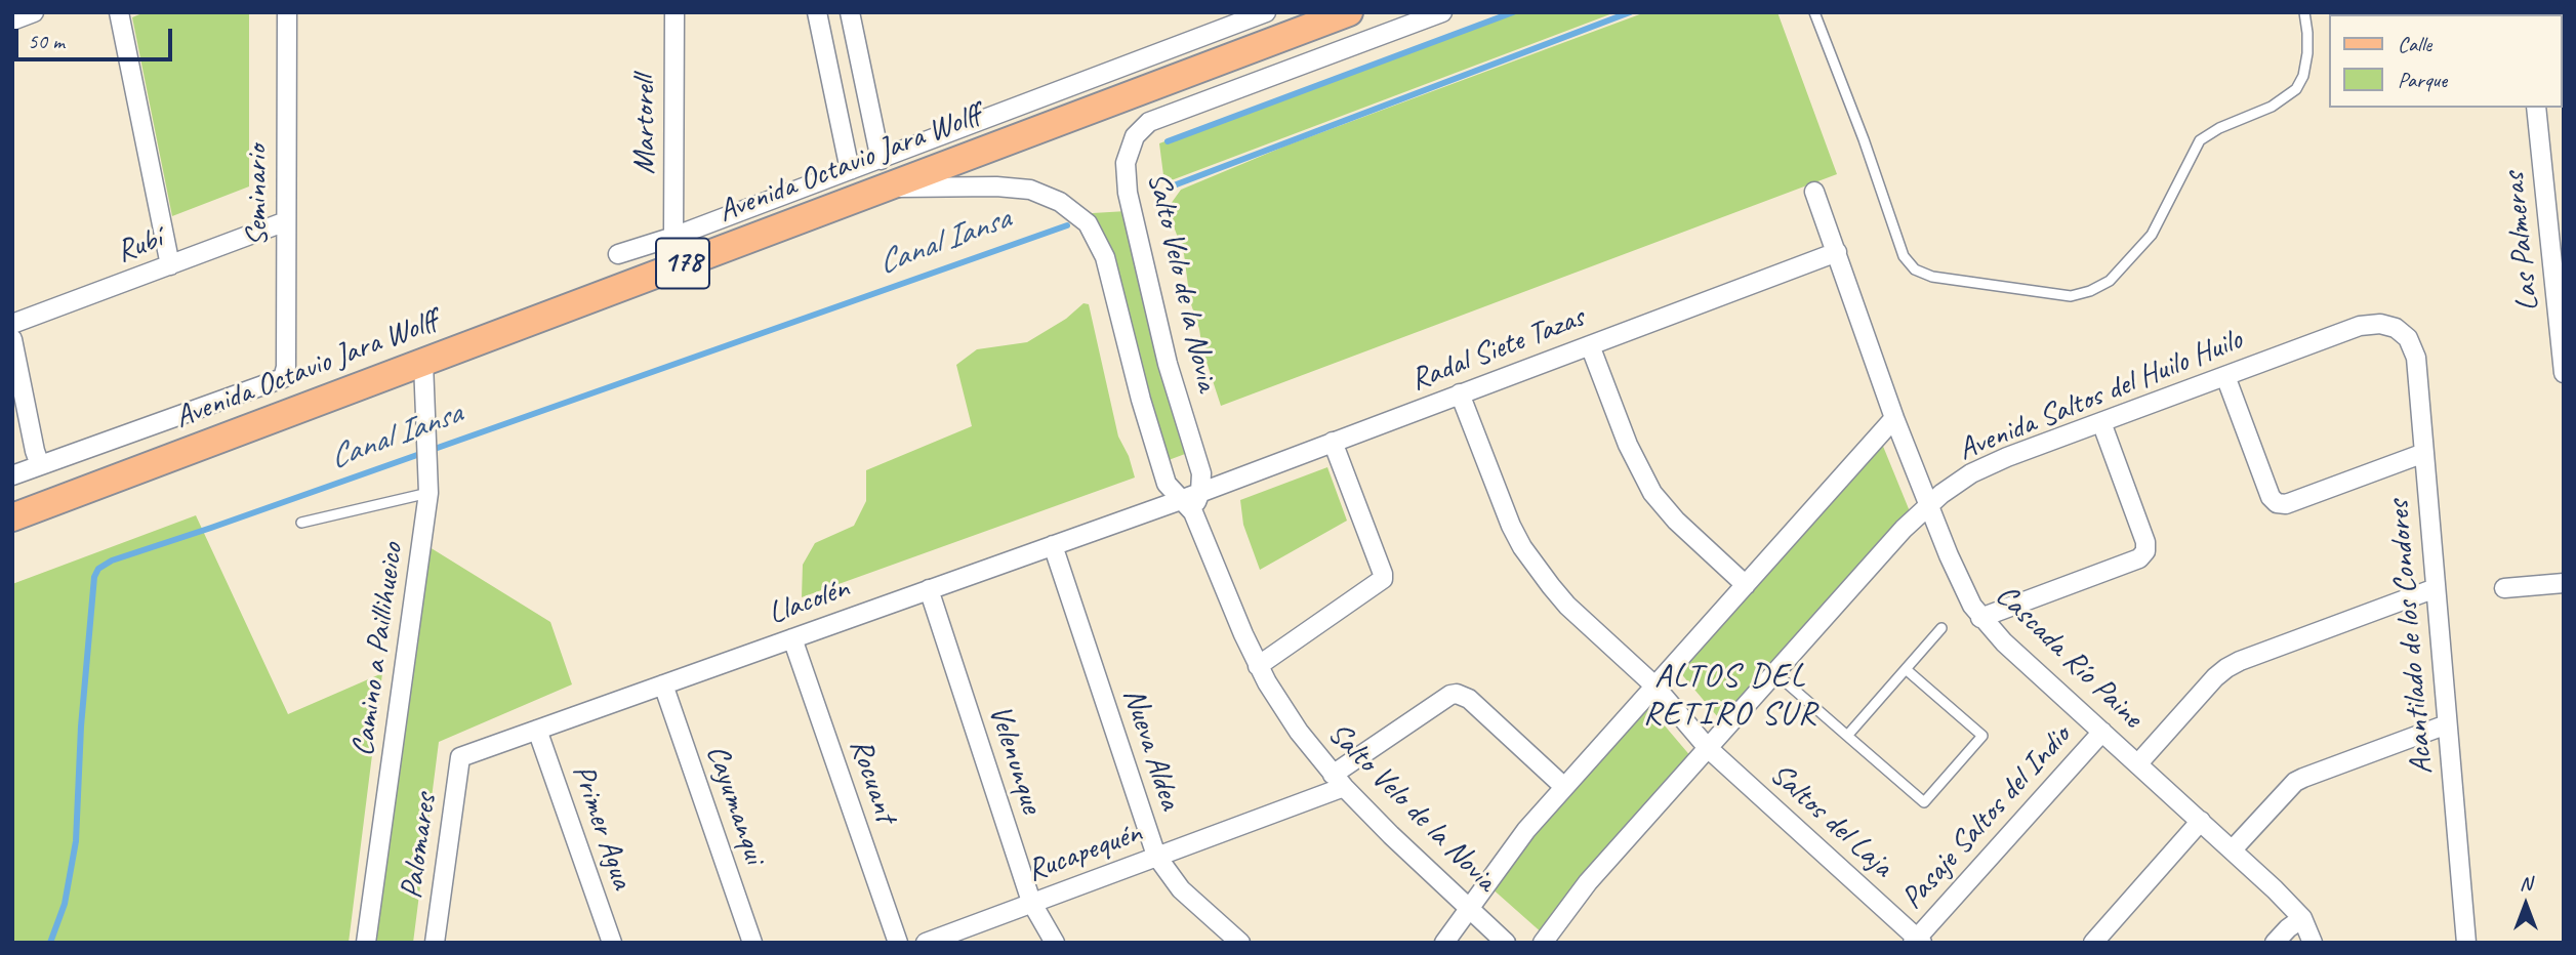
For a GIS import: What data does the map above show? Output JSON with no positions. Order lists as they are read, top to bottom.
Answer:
{
  "streets": {
    "main road": ["Avenida Octavio Jara Wolff", "178"],
    "street": [
      "Martorell",
      "Seminario",
      "Las Palmeras",
      "Rubí",
      "Salto Velo de la Novia",
      "Radal Siete Tazas",
      "Avenida Saltos del Huilo Huilo",
      "Llacolén",
      "Acantilado de los Condores",
      "Camino a Paillihueico",
      "Cascada Río Paine",
      "Nueva Aldea",
      "Velenunque",
      "Rocuant",
      "Cayumanqui",
      "Pasaje Saltos del Indio",
      "Saltos del Laja",
      "Primer Agua",
      "Palomares",
      "Rucapequén"
    ]
  },
  "crossings": [
    ["Martorell", "Avenida Octavio Jara Wolff"],
    ["Avenida Octavio Jara Wolff", "Seminario"],
    ["Avenida Octavio Jara Wolff", "Salto Velo de la Novia"],
    ["Avenida Octavio Jara Wolff", "Camino a Paillihueico"],
    ["Seminario", "Rubí"],
    ["Salto Velo de la Novia", "Radal Siete Tazas"],
    ["Salto Velo de la Novia", "Llacolén"],
    ["Salto Velo de la Novia", "Rucapequén"],
    ["Radal Siete Tazas", "Cascada Río Paine"],
    ["Radal Siete Tazas", "Saltos del Laja"],
    ["Avenida Saltos del Huilo Huilo", "Acantilado de los Condores"],
    ["Avenida Saltos del Huilo Huilo", "Cascada Río Paine"],
    ["Avenida Saltos del Huilo Huilo", "Saltos del Laja"],
    ["Llacolén", "Nueva Aldea"],
    ["Llacolén", "Velenunque"],
    ["Llacolén", "Rocuant"],
    ["Llacolén", "Cayumanqui"],
    ["Llacolén", "Primer Agua"],
    ["Llacolén", "Palomares"],
    ["Cascada Río Paine", "Pasaje Saltos del Indio"],
    ["Nueva Aldea", "Rucapequén"],
    ["Velenunque", "Rucapequén"],
    ["Pasaje Saltos del Indio", "Saltos del Laja"]
  ],
  "districts": ["ALTOS DEL RETIRO SUR"],
  "water": ["Canal Iansa"],
  "legend": ["Calle", "Parque"],
  "scale_bar": "50 m",
  "north": "top"
}
